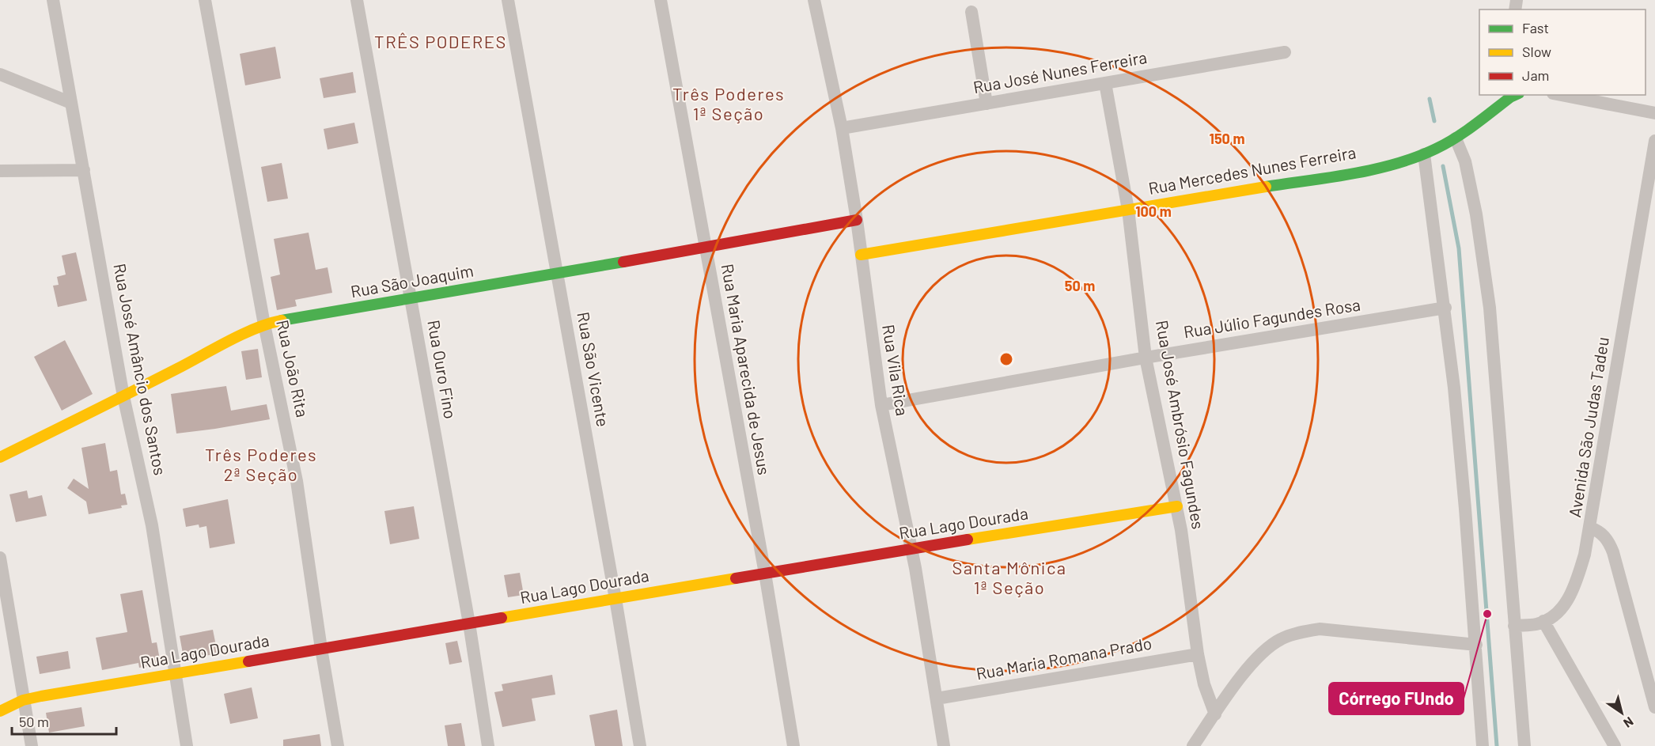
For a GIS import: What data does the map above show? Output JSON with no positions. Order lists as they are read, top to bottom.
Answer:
{
  "streets": {
    "street": [
      "Rua José Nunes Ferreira",
      "Rua Mercedes Nunes Ferreira",
      "Rua São Joaquim",
      "Rua Júlio Fagundes Rosa",
      "Rua João Rita",
      "Rua José Amâncio dos Santos",
      "Rua Ouro Fino",
      "Rua São Vicente",
      "Rua Maria Aparecida de Jesus",
      "Rua Vila Rica",
      "Rua José Ambrósio Fagundes",
      "Avenida São Judas Tadeu",
      "Rua Lago Dourada",
      "Rua Maria Romana Prado"
    ]
  },
  "crossings": [
    ["Rua José Nunes Ferreira", "Rua Vila Rica"],
    ["Rua José Nunes Ferreira", "Rua José Ambrósio Fagundes"],
    ["Rua Mercedes Nunes Ferreira", "Rua Vila Rica"],
    ["Rua Mercedes Nunes Ferreira", "Rua José Ambrósio Fagundes"],
    ["Rua São Joaquim", "Rua João Rita"],
    ["Rua São Joaquim", "Rua José Amâncio dos Santos"],
    ["Rua São Joaquim", "Rua Ouro Fino"],
    ["Rua São Joaquim", "Rua São Vicente"],
    ["Rua São Joaquim", "Rua Maria Aparecida de Jesus"],
    ["Rua São Joaquim", "Rua Vila Rica"],
    ["Rua Júlio Fagundes Rosa", "Rua Vila Rica"],
    ["Rua Júlio Fagundes Rosa", "Rua José Ambrósio Fagundes"],
    ["Rua João Rita", "Rua Lago Dourada"],
    ["Rua José Amâncio dos Santos", "Rua Lago Dourada"],
    ["Rua Ouro Fino", "Rua Lago Dourada"],
    ["Rua São Vicente", "Rua Lago Dourada"],
    ["Rua Maria Aparecida de Jesus", "Rua Lago Dourada"],
    ["Rua Vila Rica", "Rua Lago Dourada"],
    ["Rua Vila Rica", "Rua Maria Romana Prado"],
    ["Rua José Ambrósio Fagundes", "Rua Lago Dourada"],
    ["Rua José Ambrósio Fagundes", "Rua Maria Romana Prado"]
  ],
  "districts": [
    "TRÊS PODERES",
    "Três Poderes 1ª Seção",
    "Três Poderes 2ª Seção",
    "Santa Mônica 1ª Seção"
  ],
  "places": ["Córrego FUndo"],
  "legend": ["Fast", "Slow", "Jam"],
  "scale_bar": "50 m",
  "north": "bottom right",
  "rings": ["150 m", "100 m", "50 m"]
}
